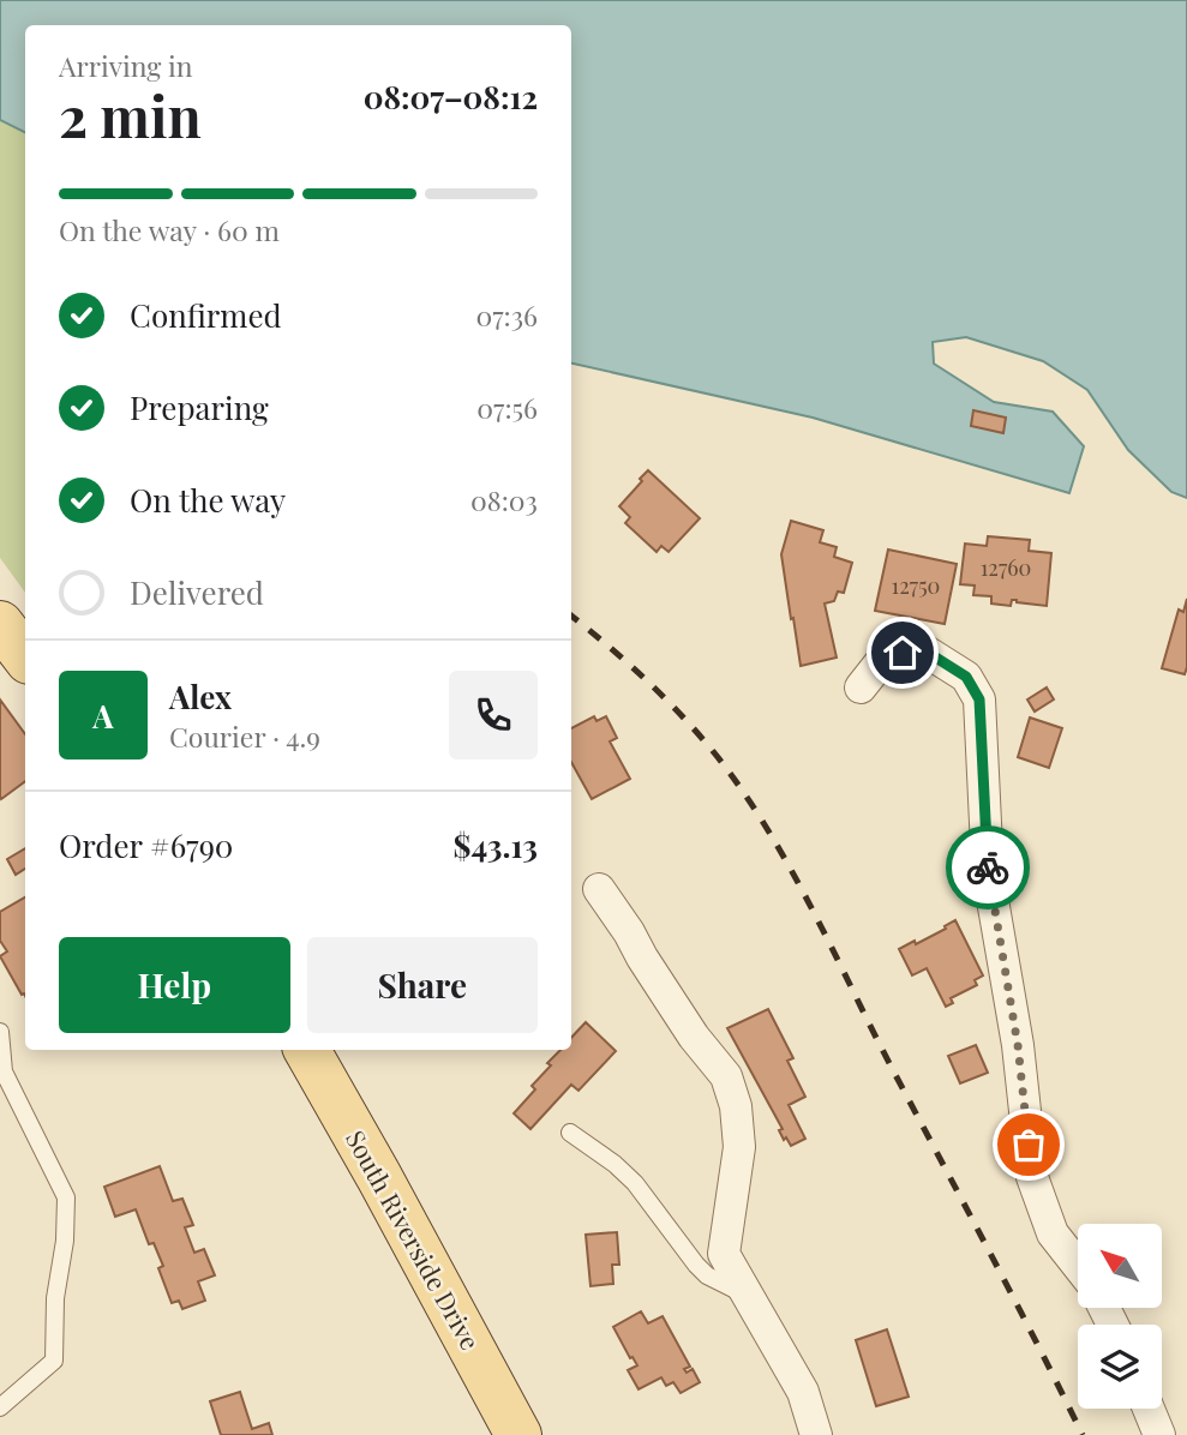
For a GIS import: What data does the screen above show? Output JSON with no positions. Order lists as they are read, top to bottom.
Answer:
{
  "streets": {
    "main road": ["South Riverside Drive"]
  },
  "house_numbers": ["12760", "12750"],
  "north": "top left",
  "page": {
    "heading": ["2 min", "Arriving in", "08:07–08:12"],
    "panel": [
      "Alex",
      "Courier · 4.9",
      "Order #6790",
      "$43.13"
    ],
    "bar": "On the way · 60 m",
    "list": [
      ["Confirmed", "07:36"],
      ["Preparing", "07:56"],
      ["On the way", "08:03"],
      "Delivered"
    ],
    "round": "A",
    "buttons": ["Help", "Share"]
  }
}
